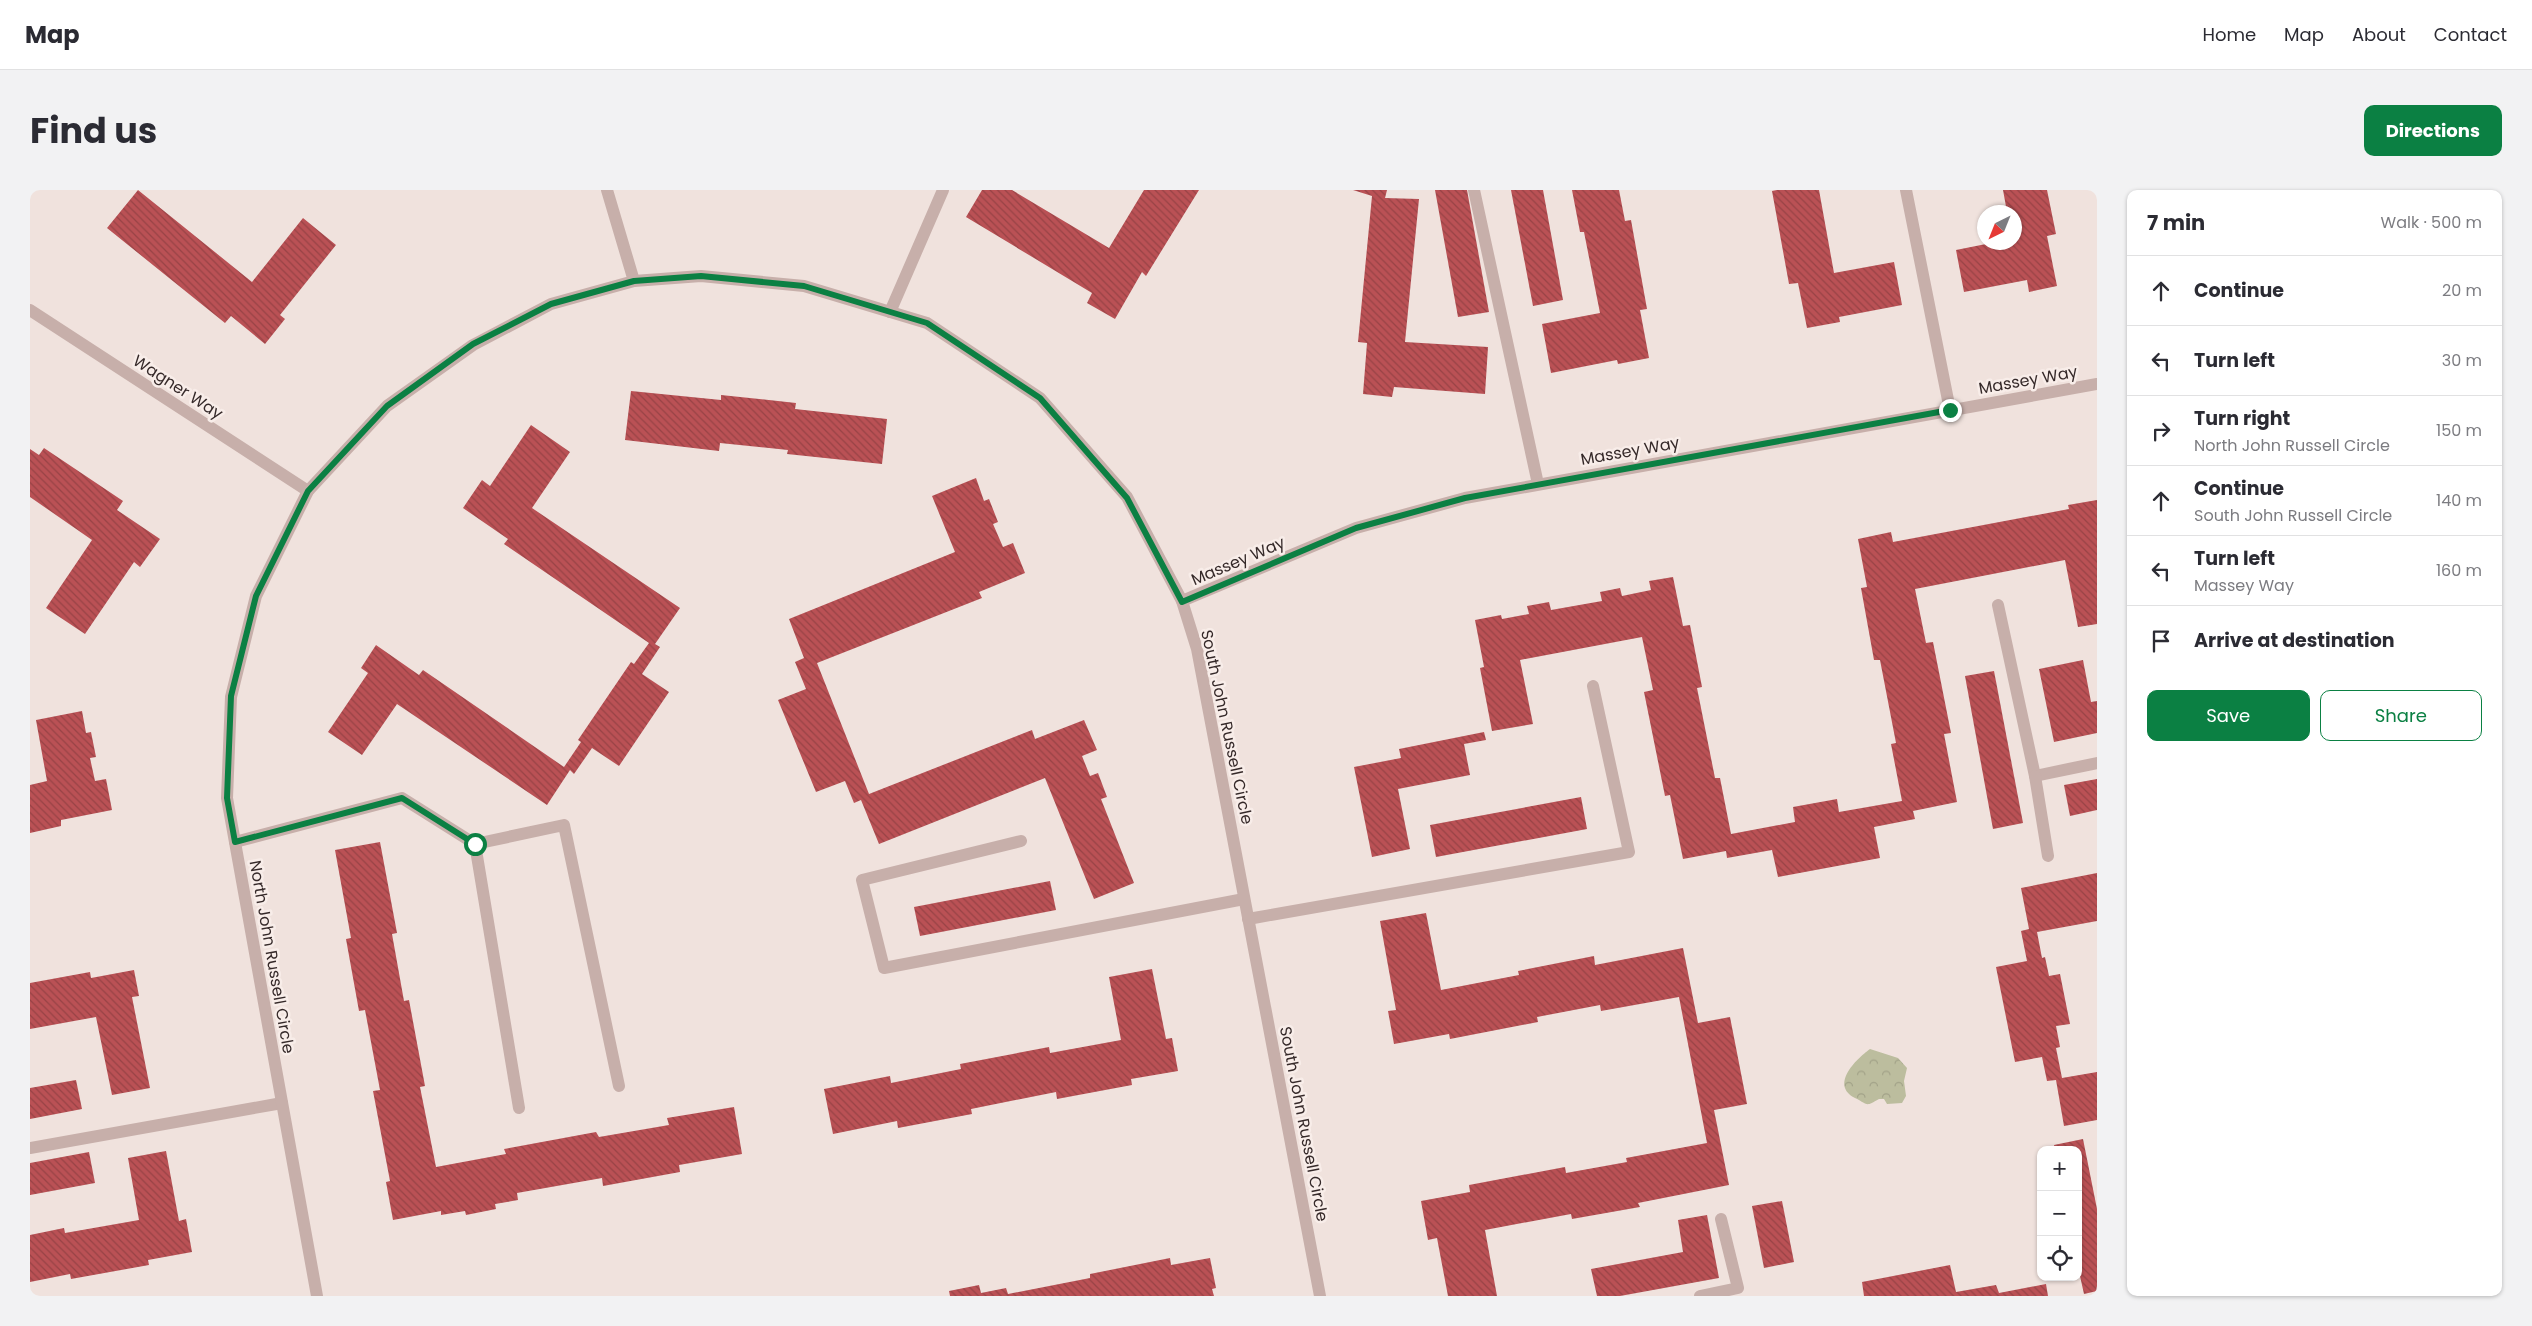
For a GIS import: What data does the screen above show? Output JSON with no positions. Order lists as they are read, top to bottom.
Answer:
{
  "streets": {
    "street": [
      "Massey Way",
      "Wagner Way",
      "South John Russell Circle",
      "North John Russell Circle"
    ]
  },
  "crossings": [
    ["Massey Way", "South John Russell Circle"],
    ["Wagner Way", "North John Russell Circle"],
    ["South John Russell Circle", "North John Russell Circle"]
  ],
  "north": "bottom left",
  "page": {
    "header": "Map",
    "nav": [
      "Home",
      "Map",
      "About",
      "Contact"
    ],
    "title": "Find us",
    "buttons": [
      "Directions",
      ["Save", "Share"]
    ],
    "heading": ["7 min", "Walk · 500 m"],
    "list": [
      ["Continue", "20 m"],
      ["Turn left", "30 m"],
      ["Turn right", "North John Russell Circle", "150 m"],
      ["Continue", "South John Russell Circle", "140 m"],
      ["Turn left", "Massey Way", "160 m"],
      "Arrive at destination"
    ],
    "map_buttons": ["+", "−"]
  }
}
